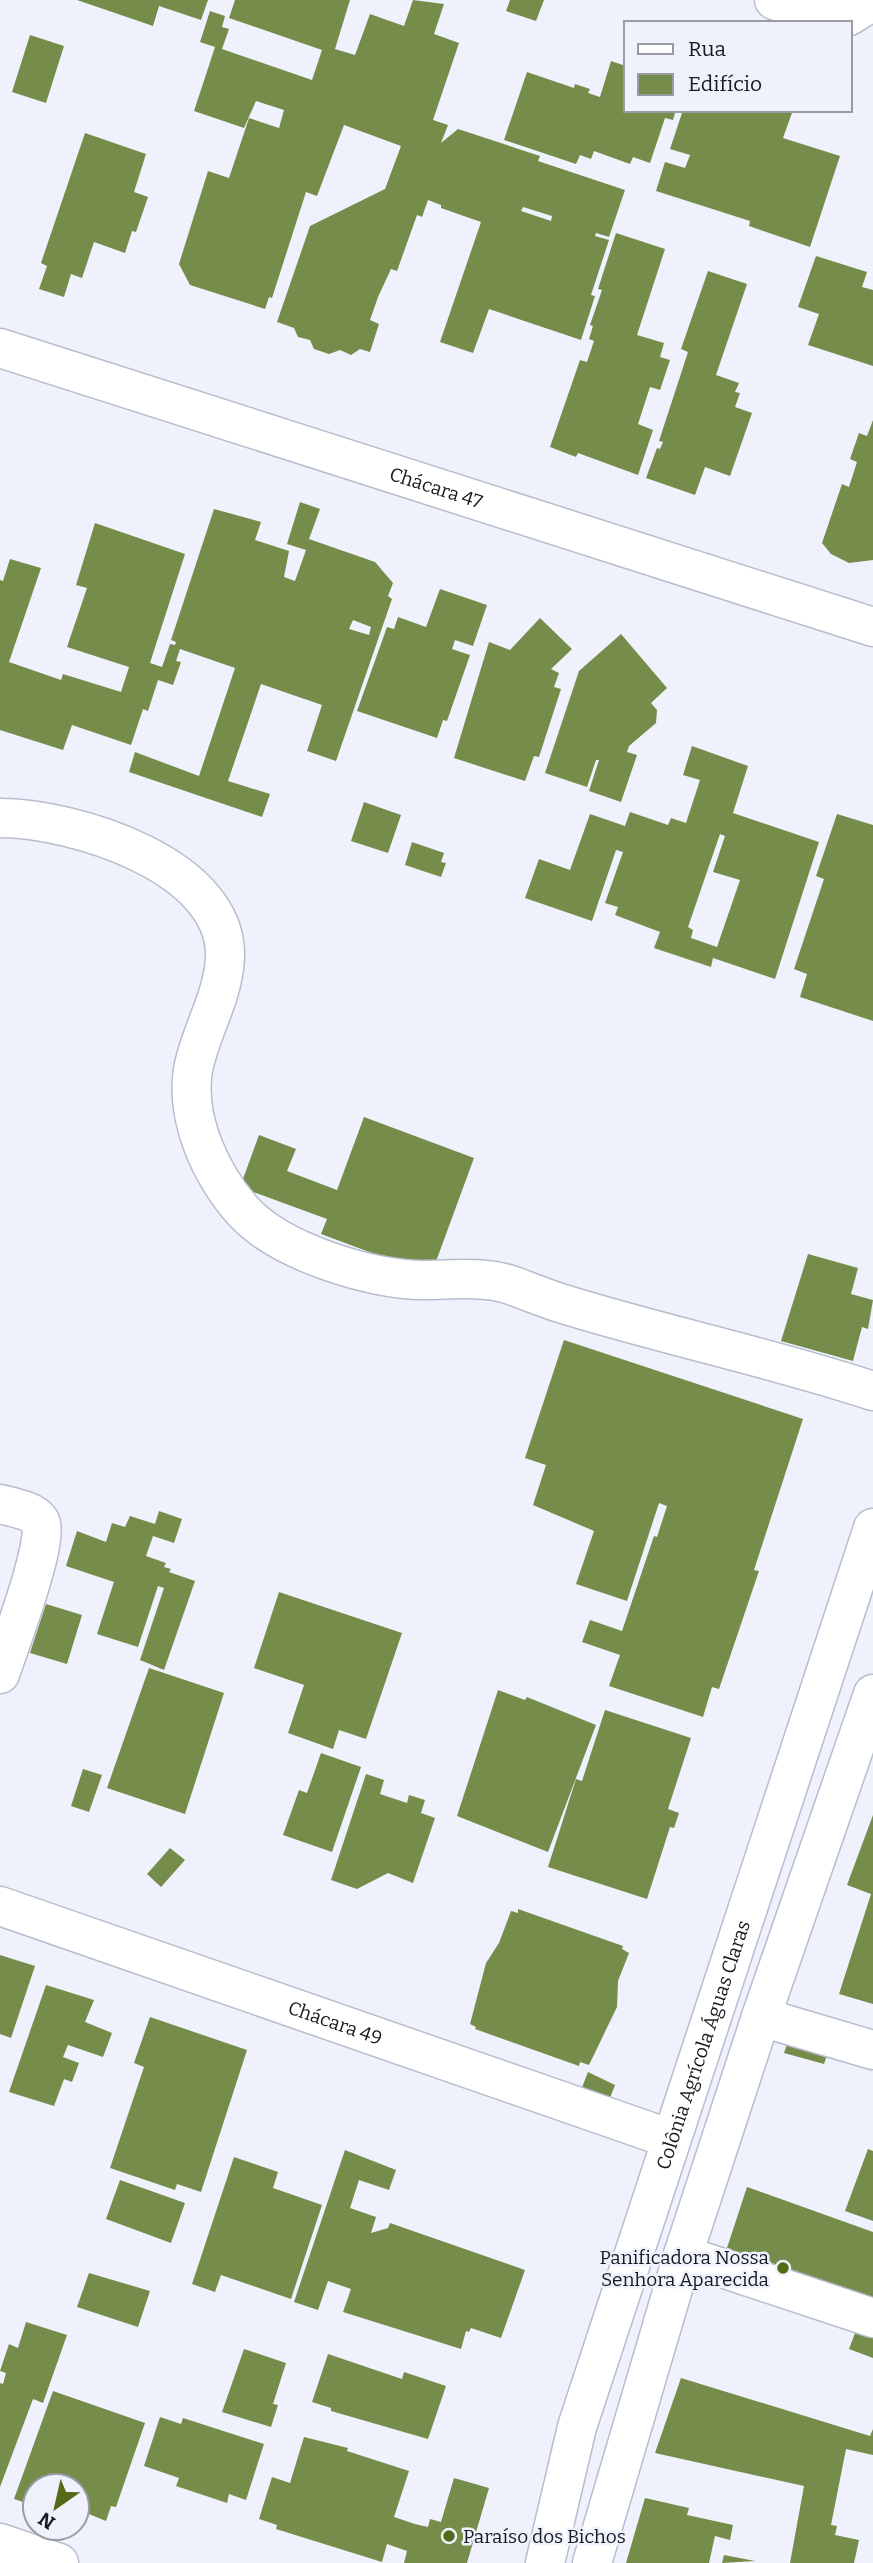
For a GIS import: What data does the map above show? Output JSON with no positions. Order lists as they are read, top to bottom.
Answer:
{
  "streets": {
    "street": ["Chácara 47", "Chácara 49", "Colônia Agrícola Águas Claras"]
  },
  "crossings": [
    ["Chácara 49", "Colônia Agrícola Águas Claras"]
  ],
  "places": ["Panificadora Nossa Senhora Aparecida", "Paraíso dos Bichos"],
  "legend": ["Rua", "Edifício"],
  "north": "bottom left"
}
